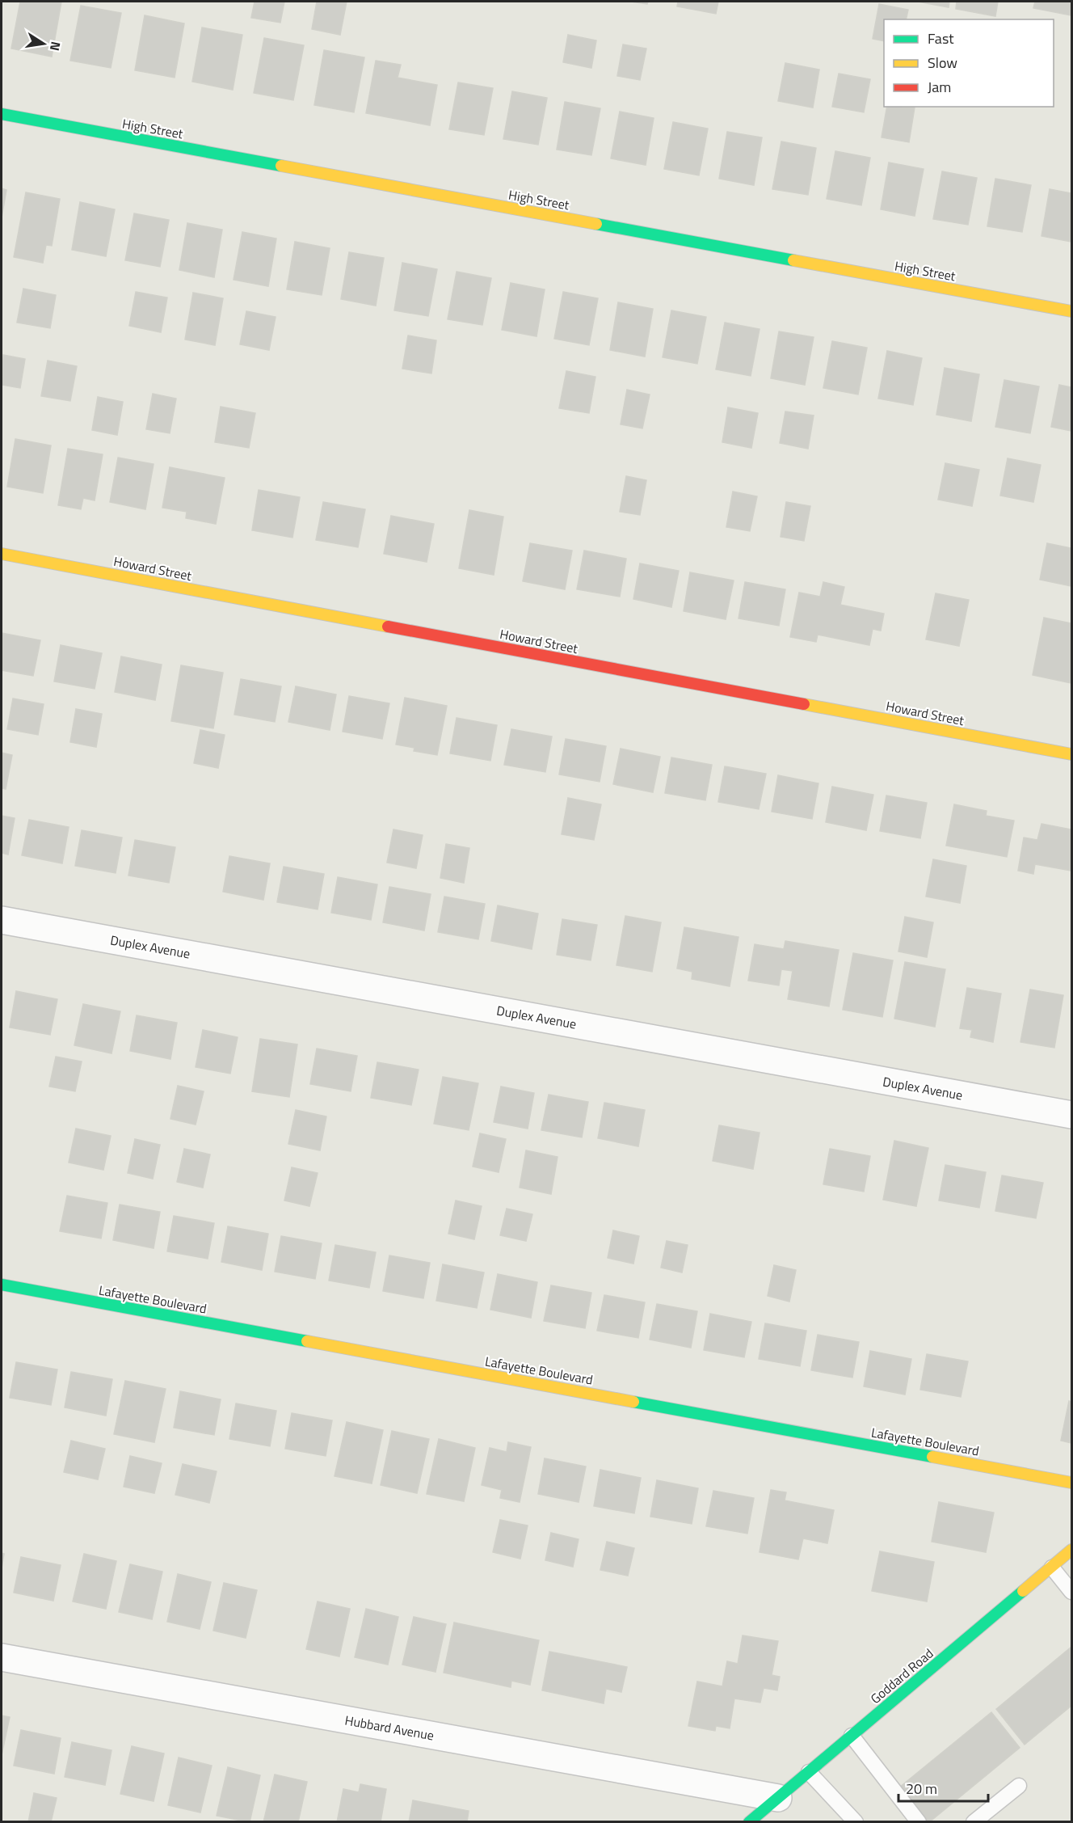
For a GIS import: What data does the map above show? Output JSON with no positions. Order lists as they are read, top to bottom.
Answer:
{
  "streets": {
    "street": [
      "High Street",
      "Howard Street",
      "Duplex Avenue",
      "Lafayette Boulevard",
      "Goddard Road",
      "Hubbard Avenue"
    ]
  },
  "crossings": [
    ["Goddard Road", "Hubbard Avenue"]
  ],
  "legend": ["Fast", "Slow", "Jam"],
  "scale_bar": "20 m",
  "north": "right"
}
